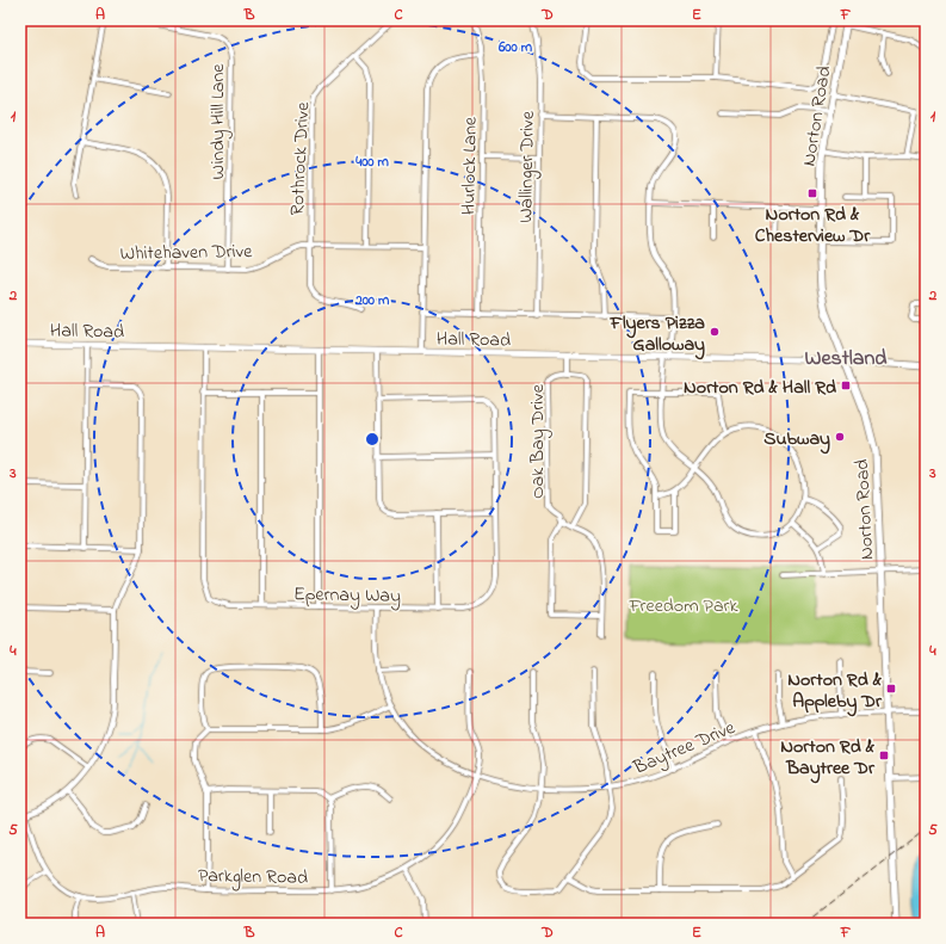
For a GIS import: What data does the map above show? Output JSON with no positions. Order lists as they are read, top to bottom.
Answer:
{
  "streets": {
    "main road": ["Norton Road", "Hall Road"],
    "street": [
      "Windy Hill Lane",
      "Rothrock Drive",
      "Hurlock Lane",
      "Wallinger Drive",
      "Whitehaven Drive",
      "Oak Bay Drive",
      "Epernay Way",
      "Baytree Drive",
      "Parkglen Road"
    ]
  },
  "crossings": [
    ["Norton Road", "Hall Road"],
    ["Norton Road", "Baytree Drive"],
    ["Windy Hill Lane", "Whitehaven Drive"],
    ["Rothrock Drive", "Whitehaven Drive"],
    ["Hall Road", "Oak Bay Drive"],
    ["Epernay Way", "Baytree Drive"],
    ["Baytree Drive", "Parkglen Road"]
  ],
  "districts": ["Westland"],
  "parks": ["Freedom Park"],
  "places": {
    "transit": [
      "Norton Rd & Chesterview Dr",
      "Norton Rd & Hall Rd",
      "Norton Rd & Appleby Dr",
      "Norton Rd & Baytree Dr"
    ],
    "other": ["Flyers Pizza Galloway", "Subway"]
  },
  "grid": {
    "columns": [
      "A",
      "B",
      "C",
      "D",
      "E",
      "F"
    ],
    "rows": [
      "1",
      "2",
      "3",
      "4",
      "5"
    ]
  },
  "rings": ["600 m", "400 m", "200 m"]
}
